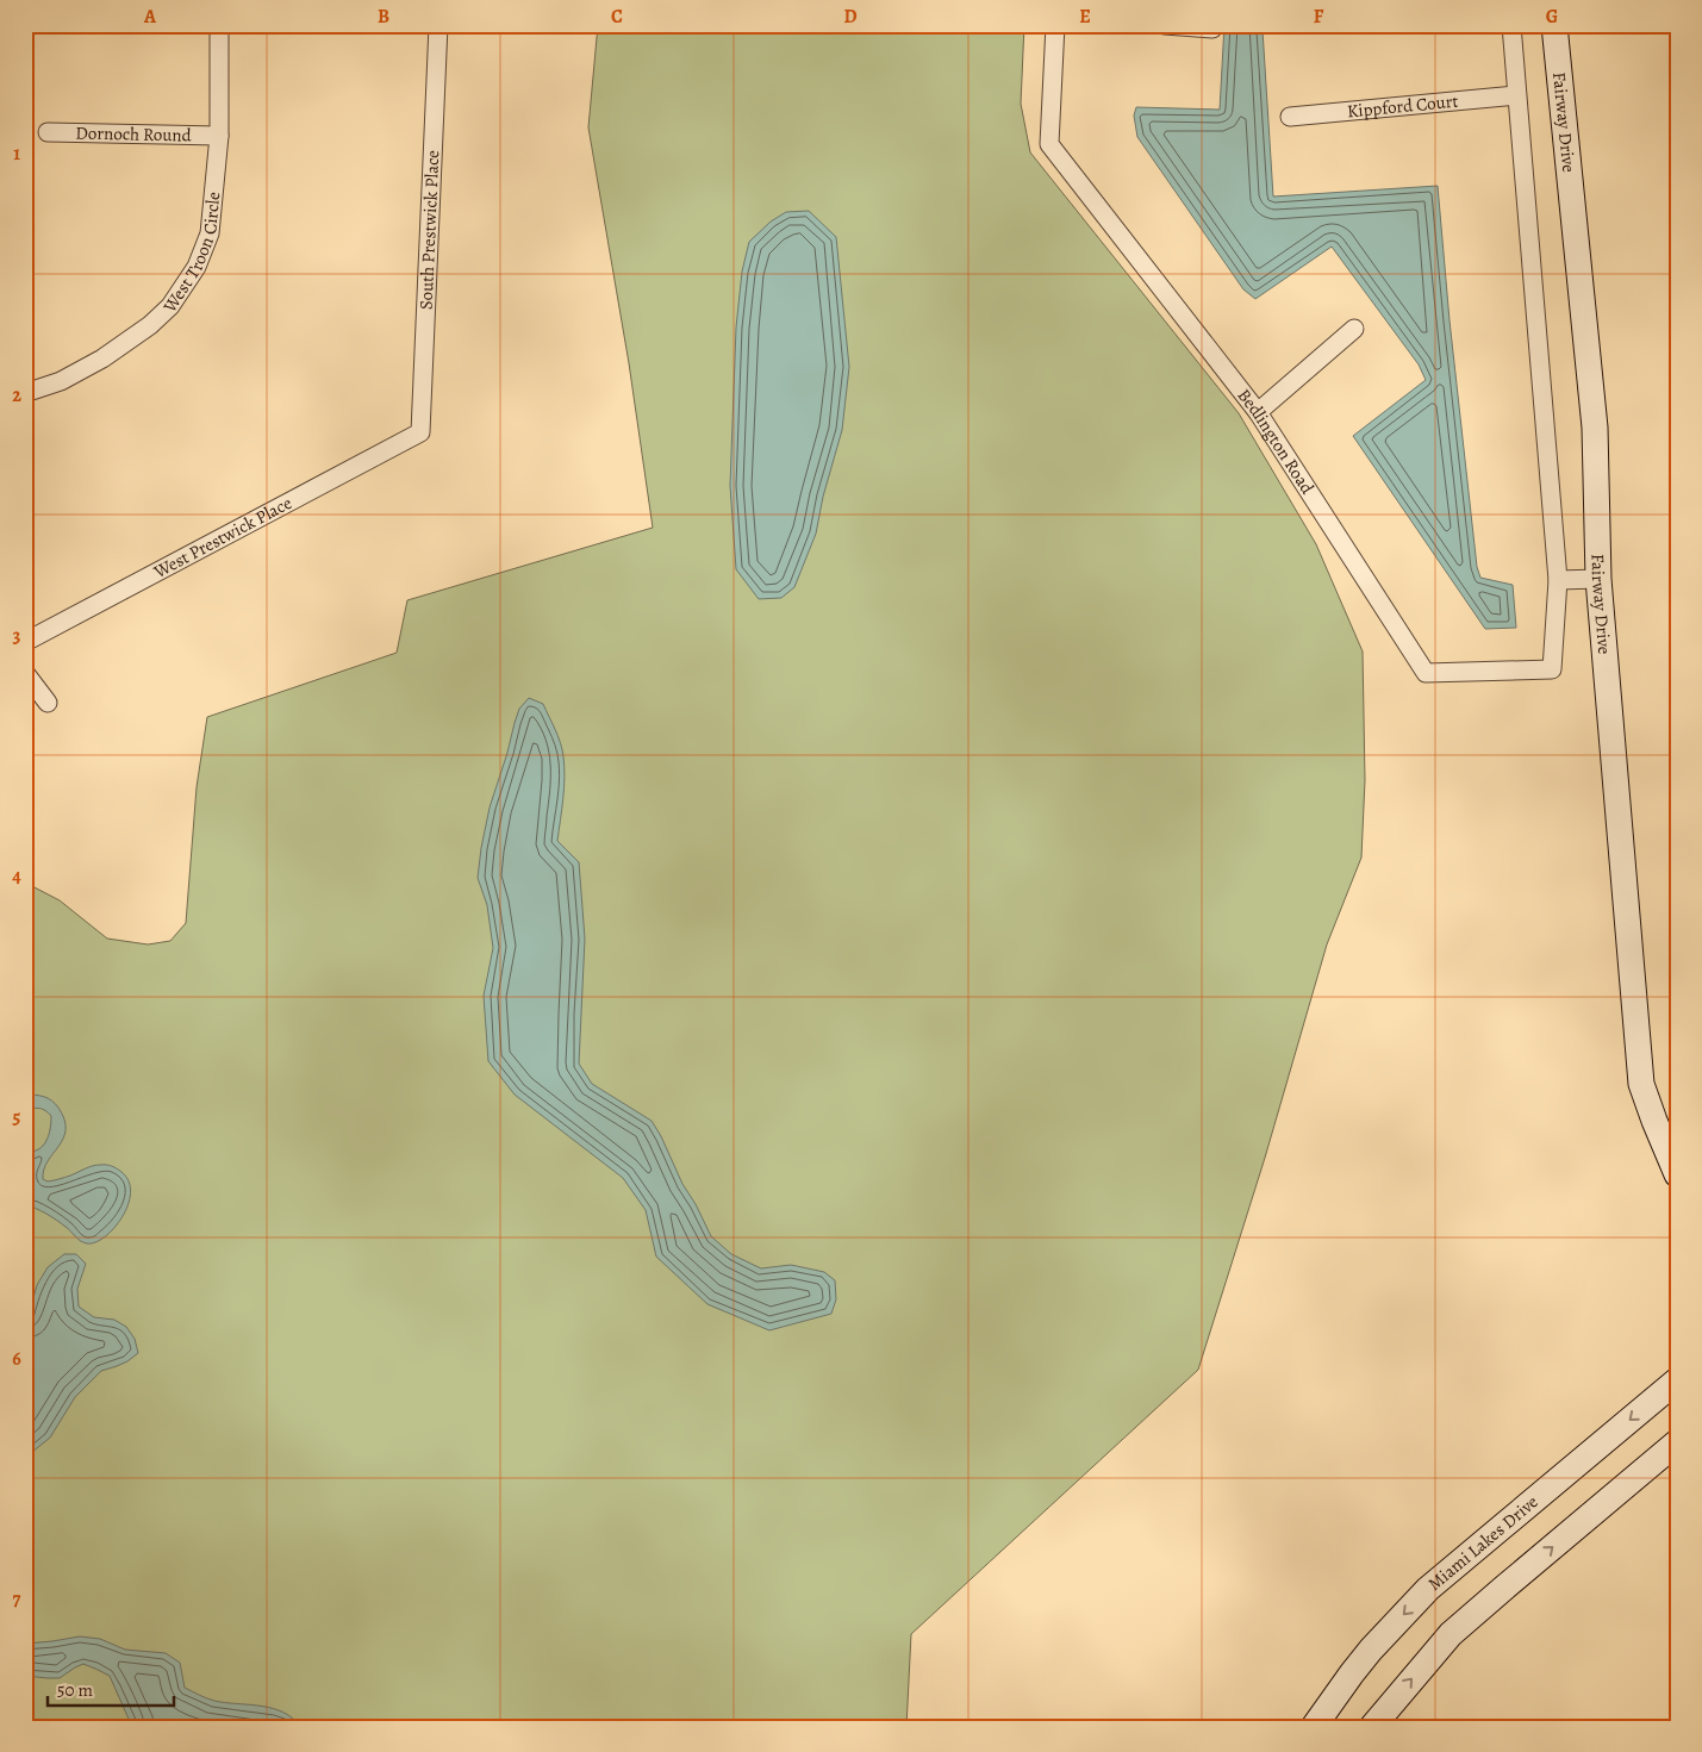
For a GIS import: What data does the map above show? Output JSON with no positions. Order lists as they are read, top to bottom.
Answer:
{
  "streets": {
    "street": [
      "Kippford Court",
      "Fairway Drive",
      "Dornoch Round",
      "South Prestwick Place",
      "West Troon Circle",
      "Bedlington Road",
      "West Prestwick Place",
      "Miami Lakes Drive"
    ]
  },
  "crossings": [
    ["Kippford Court", "Bedlington Road"],
    ["Dornoch Round", "West Troon Circle"],
    ["South Prestwick Place", "West Prestwick Place"]
  ],
  "scale_bar": "50 m",
  "grid": {
    "columns": [
      "A",
      "B",
      "C",
      "D",
      "E",
      "F",
      "G"
    ],
    "rows": [
      "1",
      "2",
      "3",
      "4",
      "5",
      "6",
      "7"
    ]
  }
}
